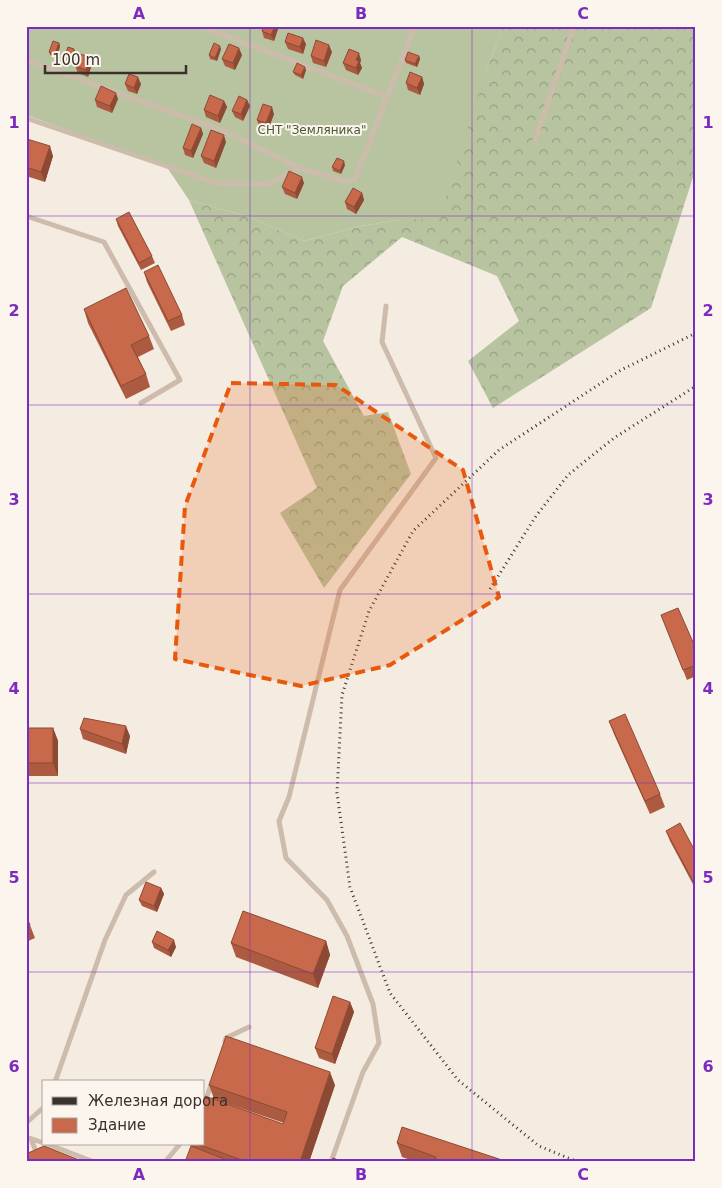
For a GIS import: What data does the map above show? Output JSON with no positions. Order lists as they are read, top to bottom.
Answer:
{
  "parks": ["СНТ \"Земляника\""],
  "legend": ["Железная дорога", "Здание"],
  "scale_bar": "100 m",
  "grid": {
    "columns": ["A", "B", "C"],
    "rows": [
      "1",
      "2",
      "3",
      "4",
      "5",
      "6"
    ]
  }
}
